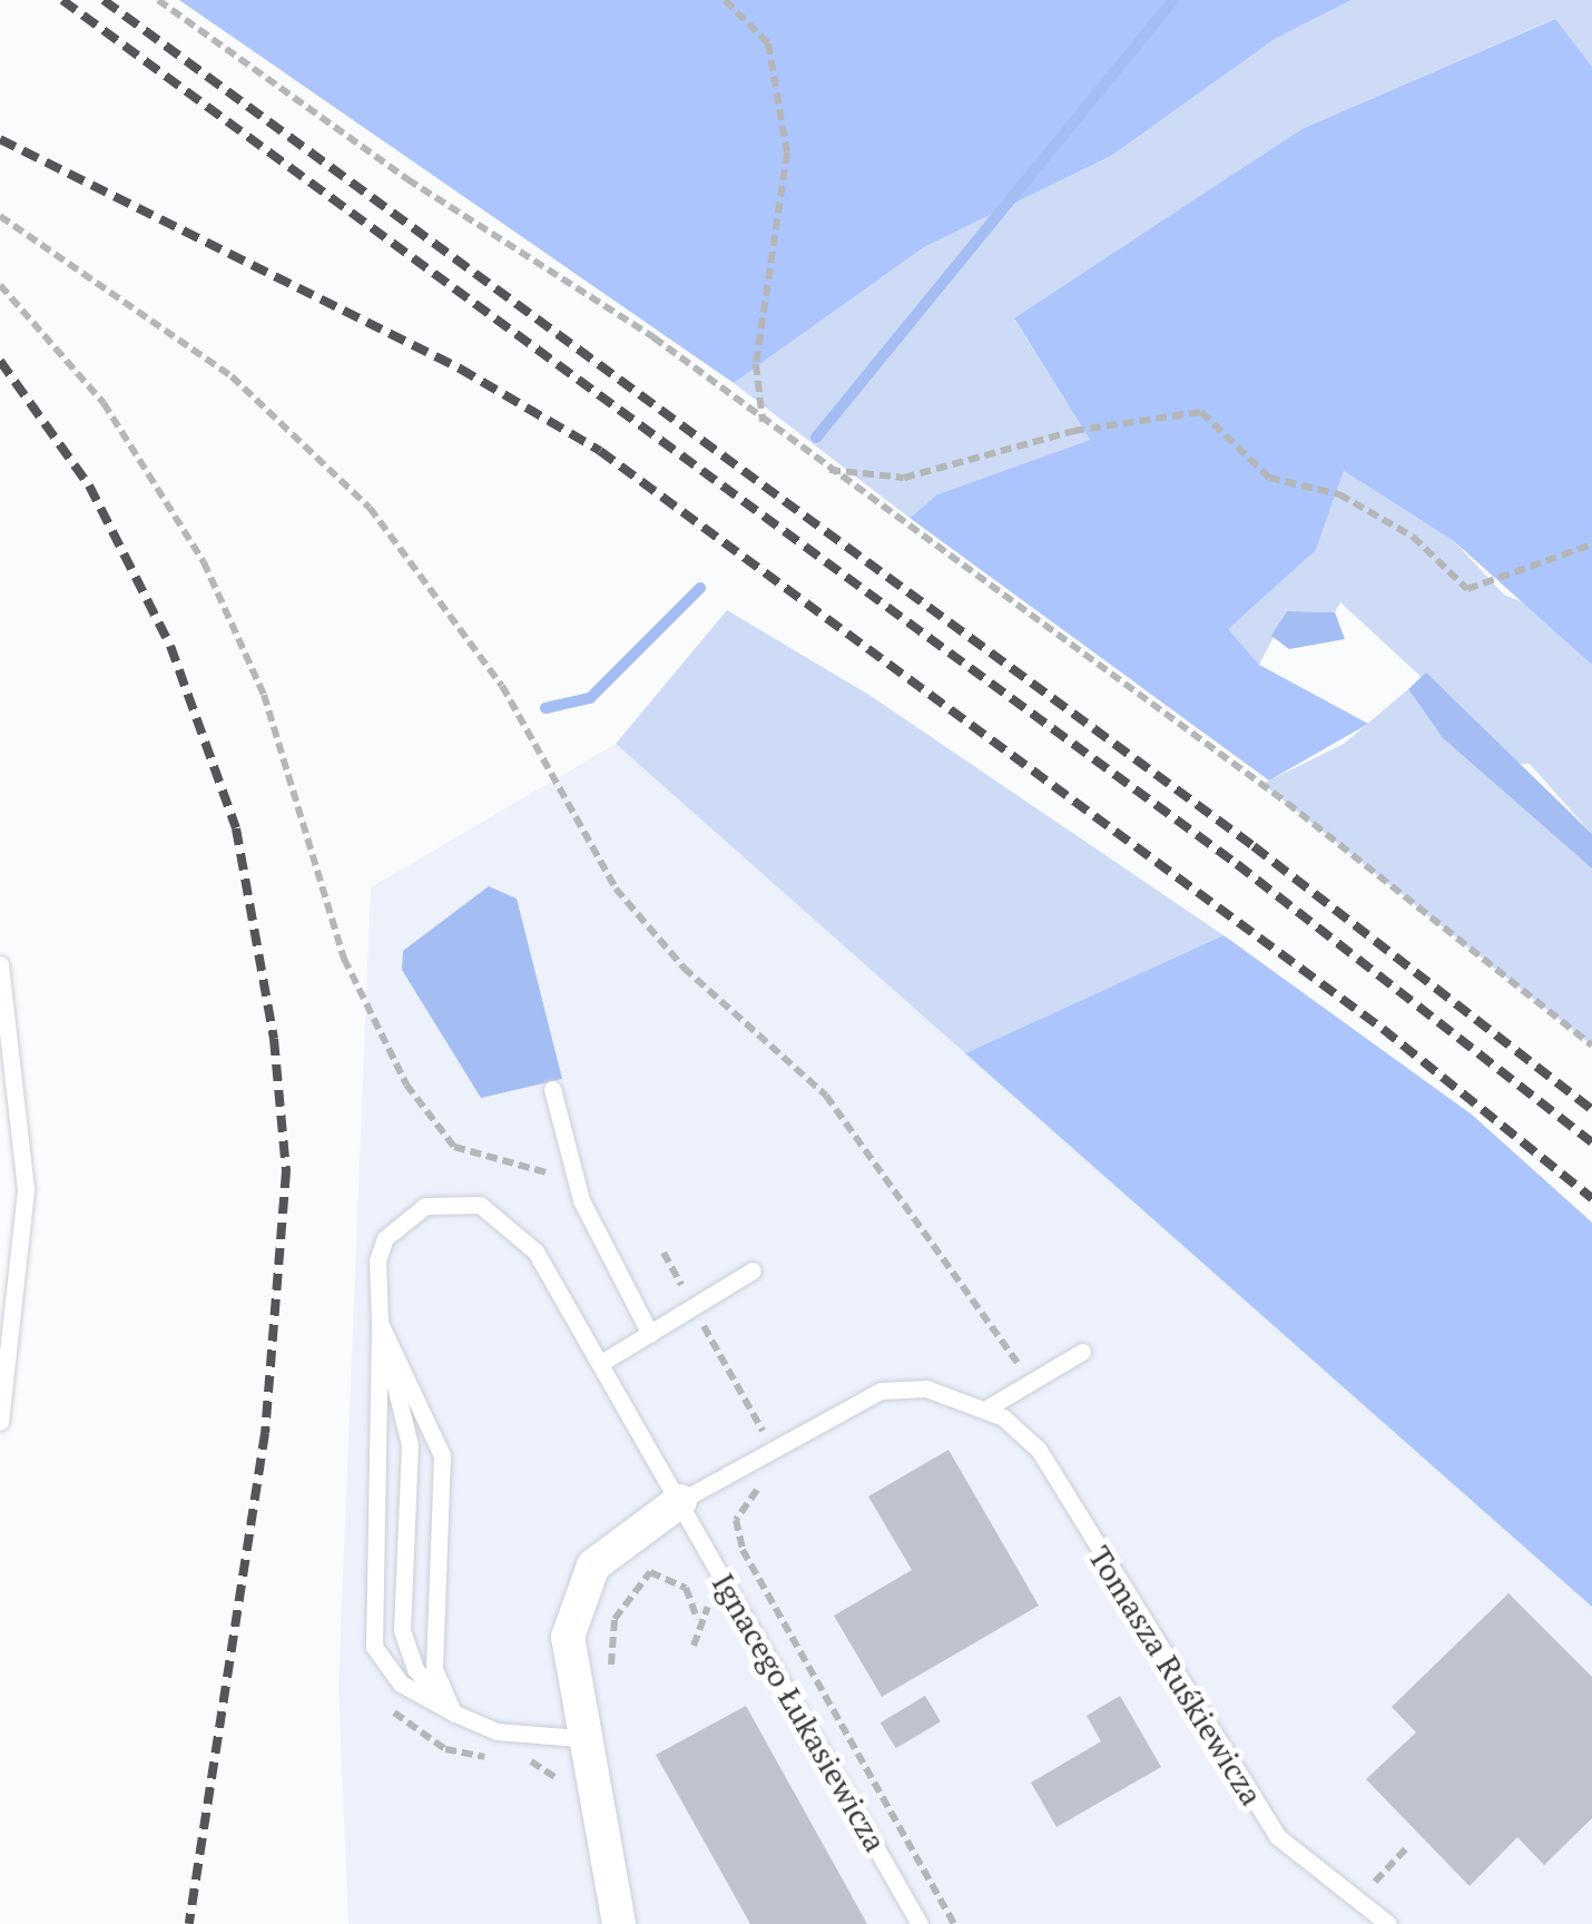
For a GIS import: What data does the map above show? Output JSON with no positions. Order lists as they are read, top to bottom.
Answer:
{
  "streets": {
    "lane": ["Tomasza Ruśkiewicza", "Ignacego Łukasiewicza"]
  },
  "crossings": [
    ["Tomasza Ruśkiewicza", "Ignacego Łukasiewicza"]
  ]
}
